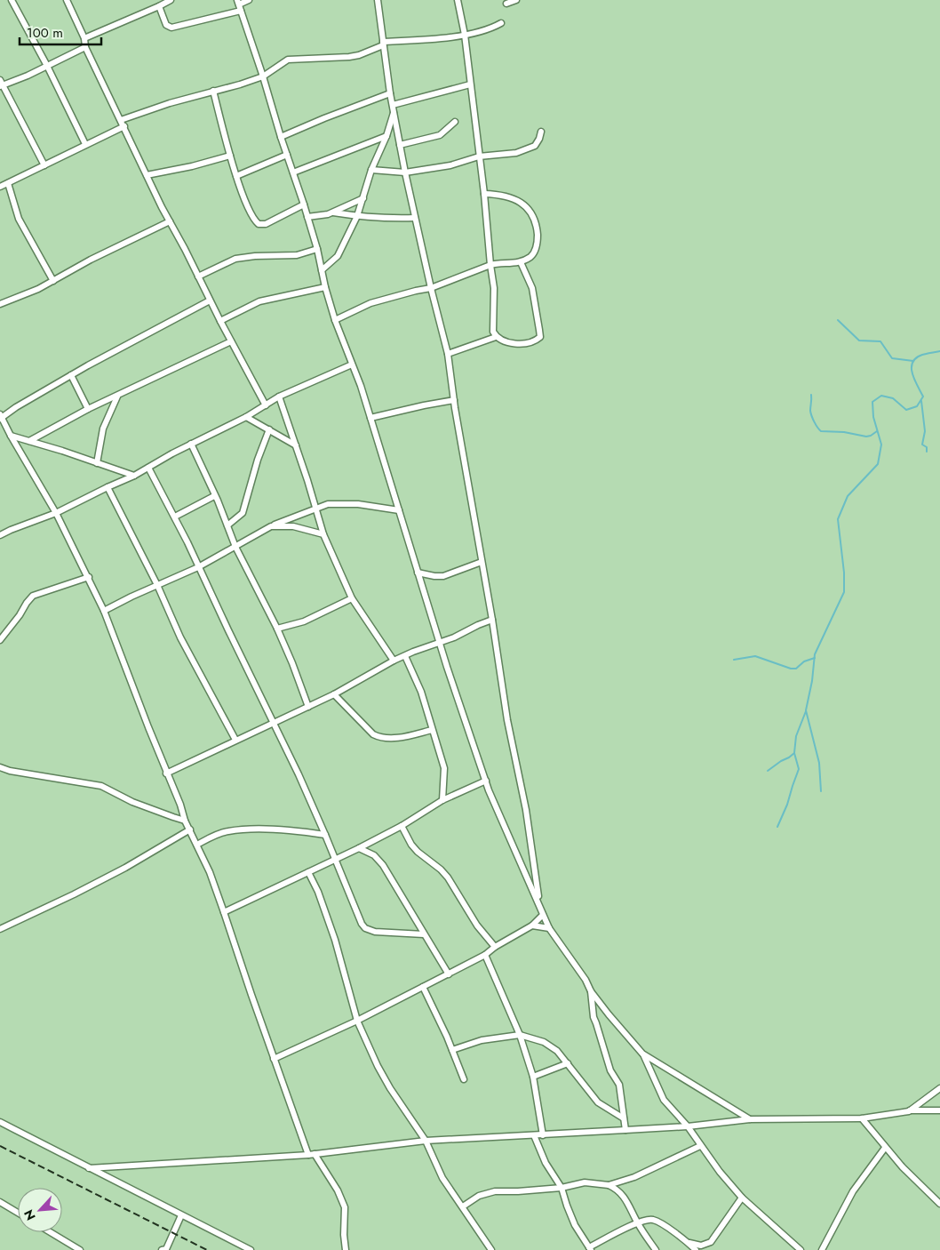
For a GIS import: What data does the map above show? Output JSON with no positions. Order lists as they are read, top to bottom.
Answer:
{
  "scale_bar": "100 m",
  "north": "bottom left"
}
